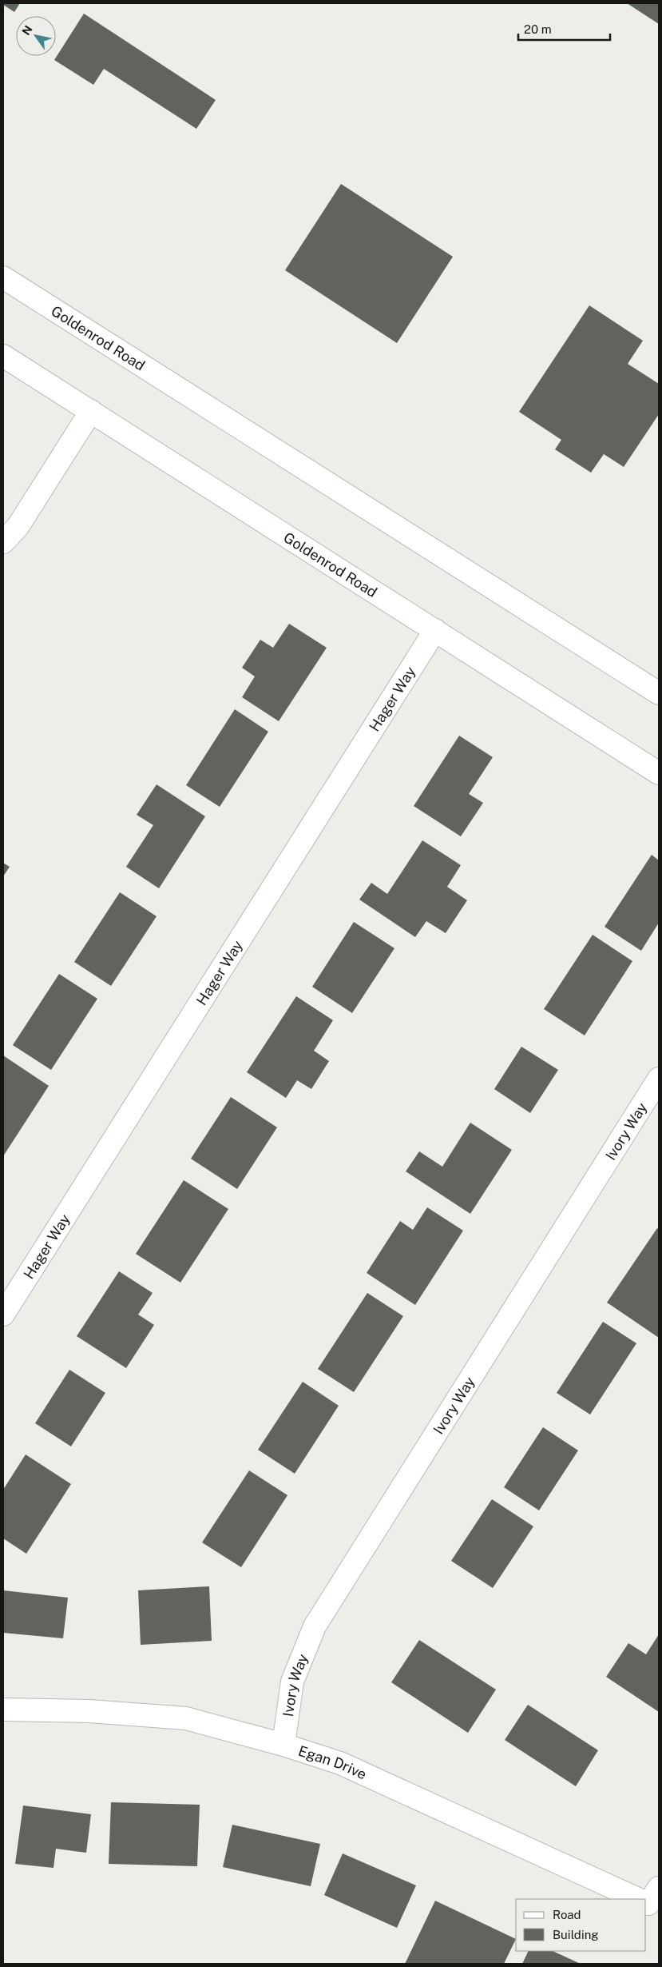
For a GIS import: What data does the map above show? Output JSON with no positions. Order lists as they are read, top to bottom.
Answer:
{
  "streets": {
    "street": [
      "Goldenrod Road",
      "Hager Way",
      "Ivory Way",
      "Egan Drive"
    ]
  },
  "crossings": [
    ["Goldenrod Road", "Hager Way"],
    ["Ivory Way", "Egan Drive"]
  ],
  "legend": ["Road", "Building"],
  "scale_bar": "20 m",
  "north": "top left"
}
